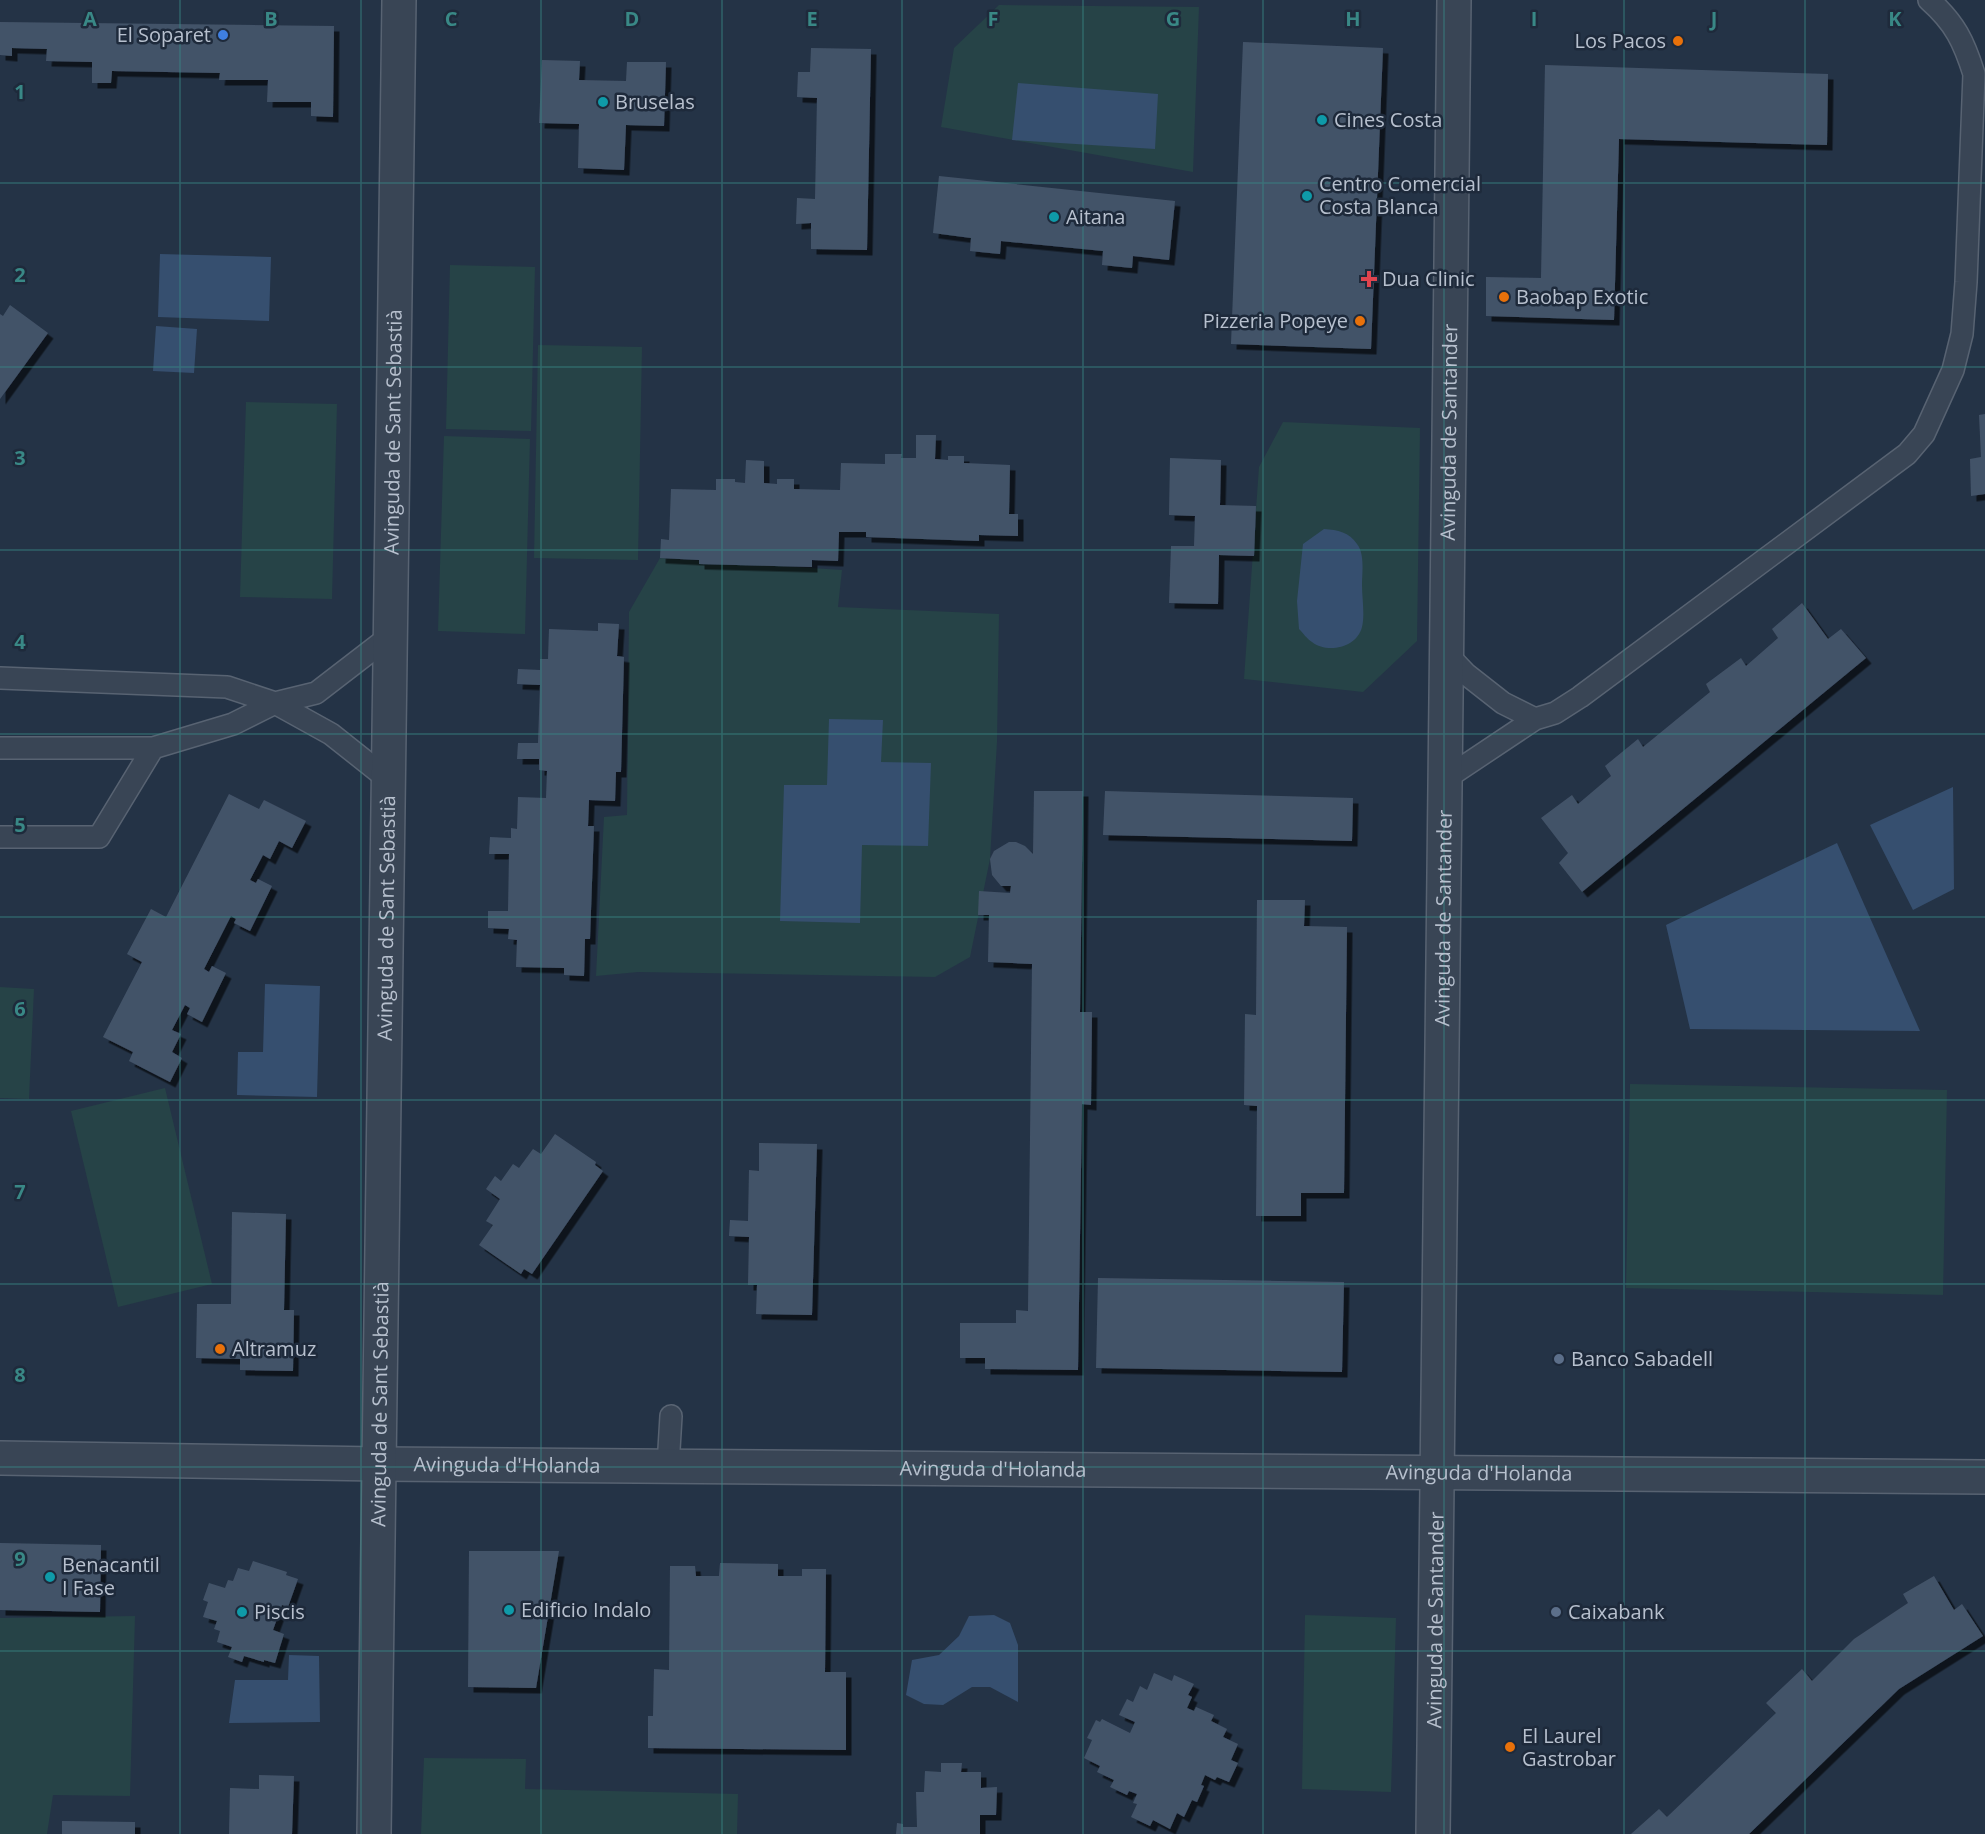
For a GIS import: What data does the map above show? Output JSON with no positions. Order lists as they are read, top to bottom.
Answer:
{
  "streets": {
    "street": ["Avinguda de Sant Sebastià", "Avinguda de Santander", "Avinguda d'Holanda"]
  },
  "crossings": [
    ["Avinguda de Sant Sebastià", "Avinguda d'Holanda"],
    ["Avinguda de Santander", "Avinguda d'Holanda"]
  ],
  "places": {
    "other": [
      "El Soparet",
      "Los Pacos",
      "Bruselas",
      "Cines Costa",
      "Centro Comercial Costa Blanca",
      "Aitana",
      "Baobap Exotic",
      "Pizzeria Popeye",
      "Altramuz",
      "Banco Sabadell",
      "Benacantil I Fase",
      "Edificio Indalo",
      "Piscis",
      "Caixabank",
      "El Laurel Gastrobar"
    ],
    "health": ["Dua Clinic"]
  },
  "grid": {
    "columns": [
      "A",
      "B",
      "C",
      "D",
      "E",
      "F",
      "G",
      "H",
      "I",
      "J",
      "K"
    ],
    "rows": [
      "1",
      "2",
      "3",
      "4",
      "5",
      "6",
      "7",
      "8",
      "9"
    ]
  }
}
